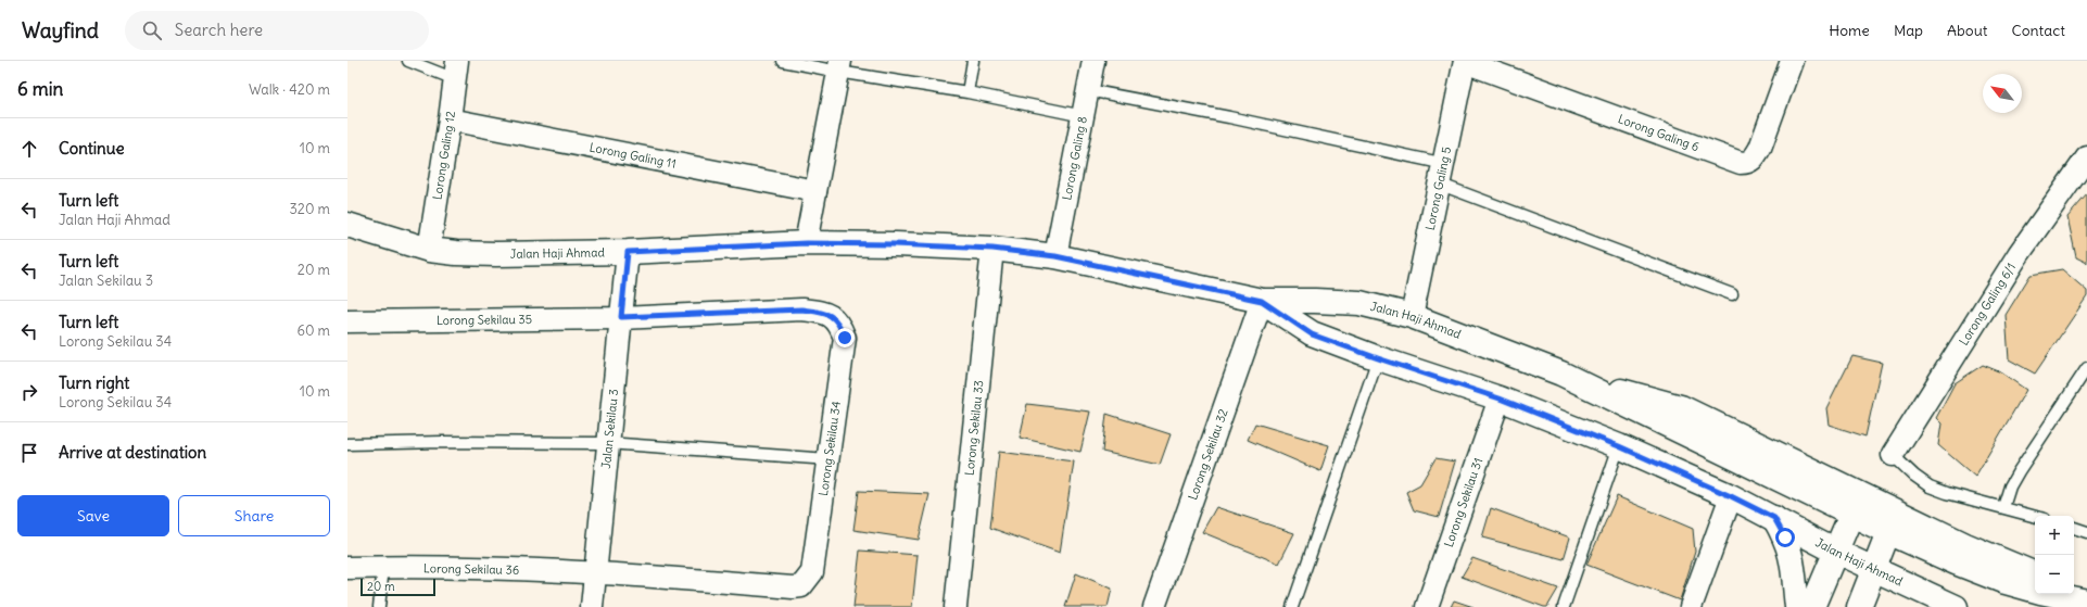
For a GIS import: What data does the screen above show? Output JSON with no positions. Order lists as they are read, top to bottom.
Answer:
{
  "streets": {
    "street": [
      "Lorong Galing 6",
      "Lorong Galing 12",
      "Lorong Galing 11",
      "Lorong Galing 8",
      "Lorong Galing 5",
      "Jalan Haji Ahmad",
      "Lorong Galing 6/1",
      "Lorong Sekilau 35",
      "Lorong Sekilau 33",
      "Jalan Sekilau 3",
      "Lorong Sekilau 34",
      "Lorong Sekilau 32",
      "Lorong Sekilau 31",
      "Lorong Sekilau 36"
    ]
  },
  "crossings": [
    ["Lorong Galing 6", "Lorong Galing 5"],
    ["Lorong Galing 12", "Lorong Galing 11"],
    ["Lorong Galing 12", "Jalan Haji Ahmad"],
    ["Lorong Galing 8", "Jalan Haji Ahmad"],
    ["Lorong Galing 5", "Jalan Haji Ahmad"],
    ["Jalan Haji Ahmad", "Lorong Sekilau 33"],
    ["Jalan Haji Ahmad", "Jalan Sekilau 3"],
    ["Jalan Haji Ahmad", "Lorong Sekilau 32"],
    ["Jalan Haji Ahmad", "Lorong Sekilau 31"],
    ["Lorong Sekilau 35", "Jalan Sekilau 3"],
    ["Lorong Sekilau 35", "Lorong Sekilau 34"],
    ["Jalan Sekilau 3", "Lorong Sekilau 34"],
    ["Jalan Sekilau 3", "Lorong Sekilau 36"],
    ["Lorong Sekilau 34", "Lorong Sekilau 36"]
  ],
  "scale_bar": "20 m",
  "north": "top left",
  "page": {
    "header": "Wayfind",
    "search": "Search here",
    "nav": [
      "Home",
      "Map",
      "About",
      "Contact"
    ],
    "heading": ["6 min", "Walk · 420 m"],
    "list": [
      ["Continue", "10 m"],
      ["Turn left", "Jalan Haji Ahmad", "320 m"],
      ["Turn left", "Jalan Sekilau 3", "20 m"],
      ["Turn left", "Lorong Sekilau 34", "60 m"],
      ["Turn right", "Lorong Sekilau 34", "10 m"],
      "Arrive at destination"
    ],
    "buttons": ["Save", "Share"],
    "map_buttons": ["+", "−"],
    "scale": "20 m"
  }
}
